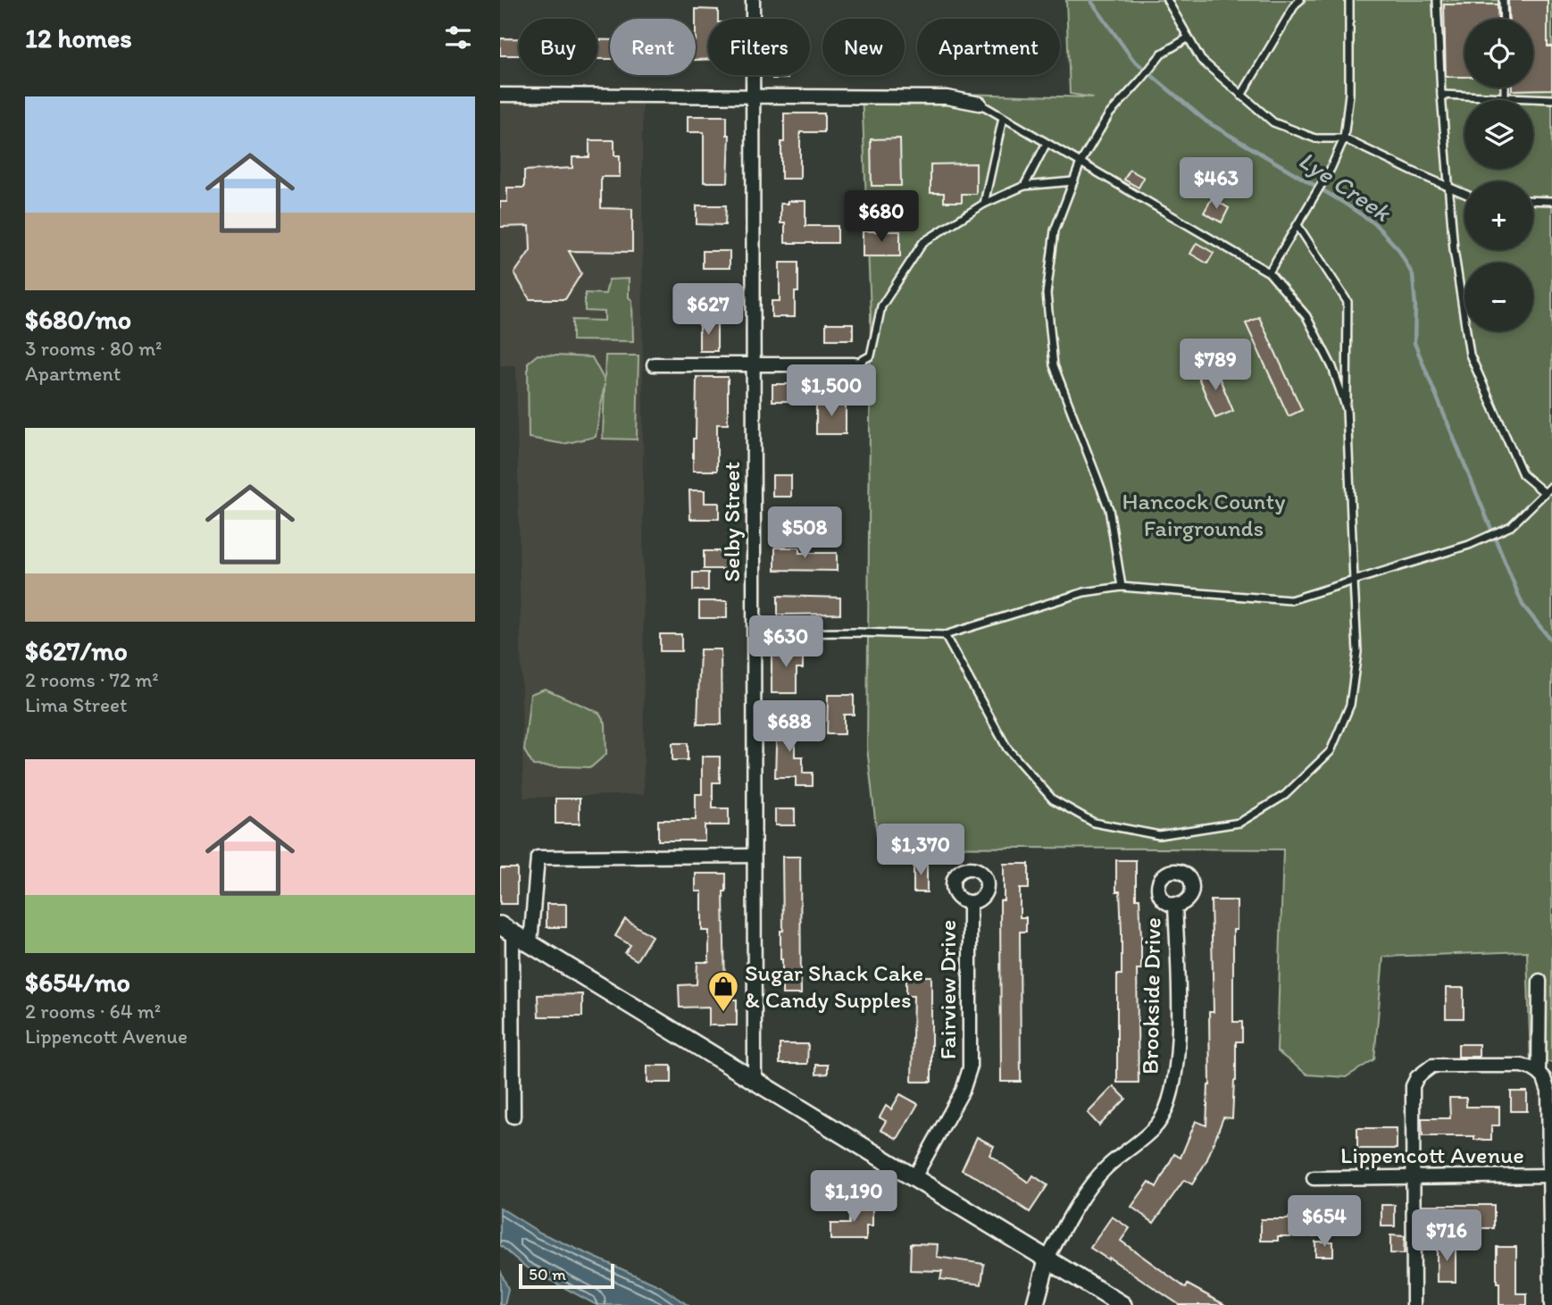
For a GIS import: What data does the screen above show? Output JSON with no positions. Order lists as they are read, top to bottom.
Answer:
{
  "streets": {
    "street": [
      "Selby Street",
      "Fairview Drive",
      "Brookside Drive",
      "Lippencott Avenue"
    ]
  },
  "water": ["Lye Creek"],
  "parks": ["Hancock County Fairgrounds"],
  "places": {
    "shop": ["Sugar Shack Cake & Candy Supples"]
  },
  "scale_bar": "50 m",
  "page": {
    "heading": "12 homes",
    "map_buttons": ["+", "−"],
    "chip": [
      "Buy",
      "Rent",
      "Filters",
      "New",
      "Apartment"
    ],
    "list": [
      {
        "name": "$680/mo",
        "note": "3 rooms · 80 m² · Apartment"
      },
      {
        "name": "$627/mo",
        "note": "2 rooms · 72 m² · Lima Street"
      },
      {
        "name": "$654/mo",
        "note": "2 rooms · 64 m² · Lippencott Avenue"
      }
    ],
    "price": [
      "$463",
      "$680",
      "$627",
      "$789",
      "$1,500",
      "$508",
      "$630",
      "$688",
      "$1,370",
      "$1,190",
      "$654",
      "$716"
    ],
    "scale": "50 m"
  }
}
